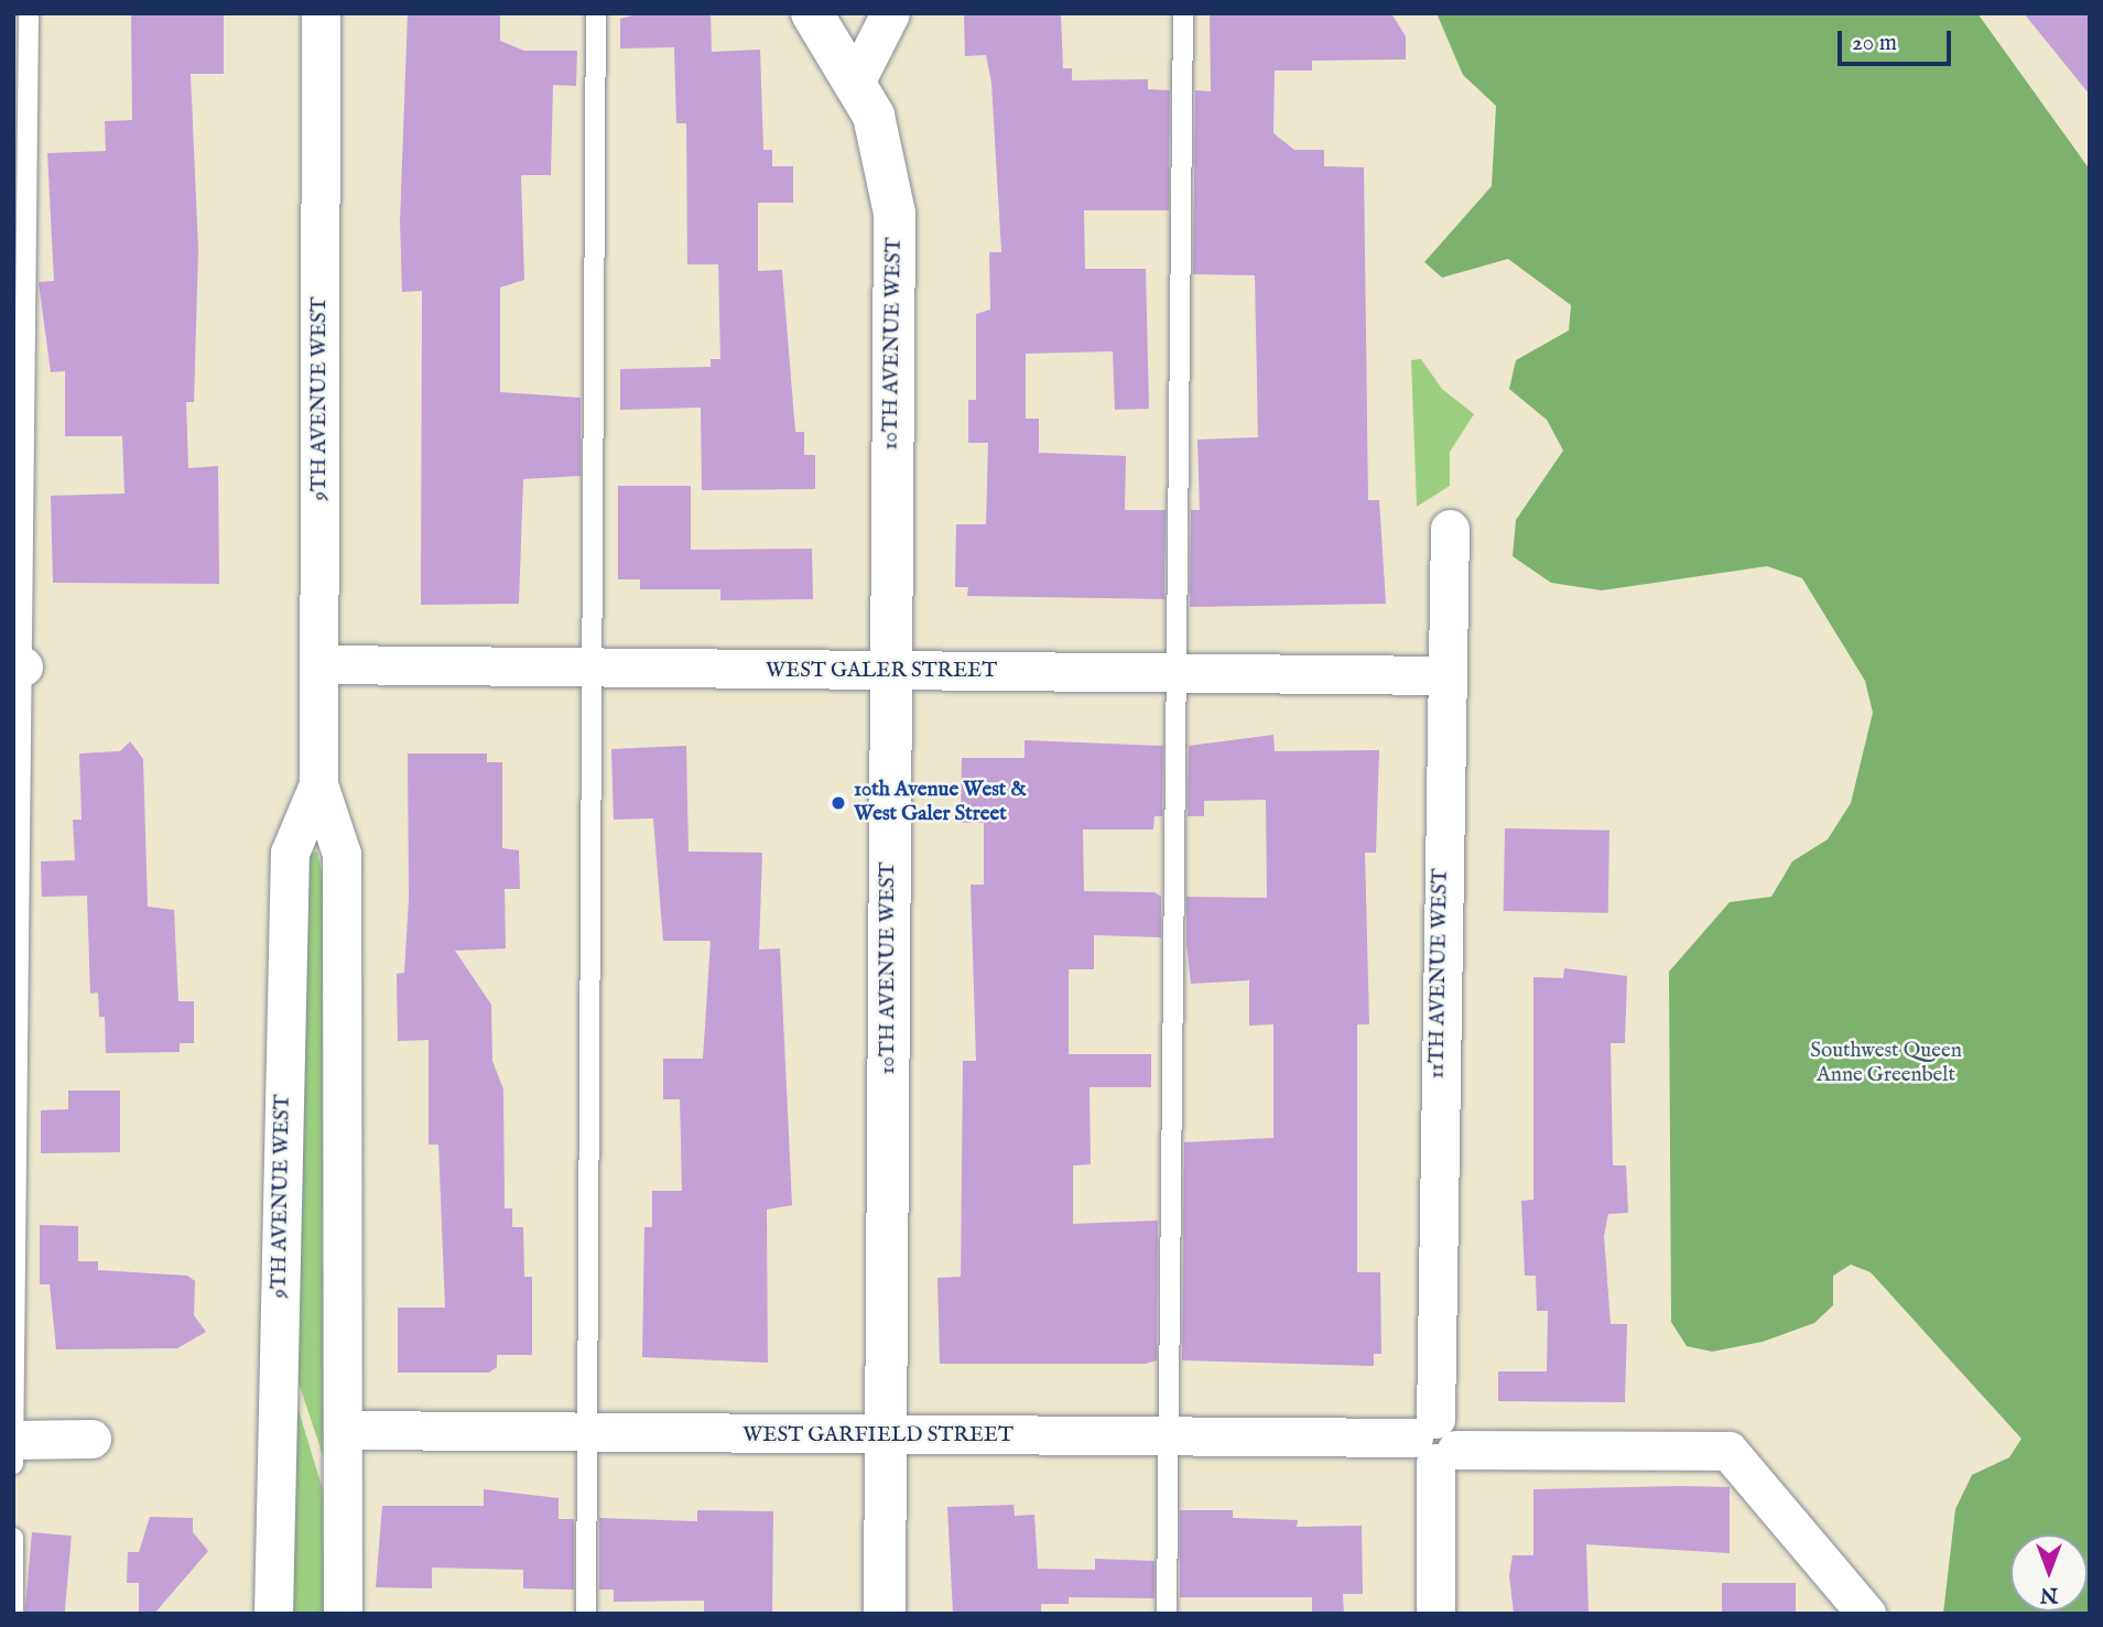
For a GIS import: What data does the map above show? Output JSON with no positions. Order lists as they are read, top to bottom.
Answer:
{
  "streets": {
    "street": [
      "10TH AVENUE WEST",
      "9TH AVENUE WEST",
      "WEST GALER STREET",
      "11TH AVENUE WEST",
      "WEST GARFIELD STREET"
    ]
  },
  "crossings": [
    ["10TH AVENUE WEST", "WEST GALER STREET"],
    ["10TH AVENUE WEST", "WEST GARFIELD STREET"],
    ["9TH AVENUE WEST", "WEST GALER STREET"],
    ["9TH AVENUE WEST", "WEST GARFIELD STREET"],
    ["WEST GALER STREET", "11TH AVENUE WEST"],
    ["11TH AVENUE WEST", "WEST GARFIELD STREET"]
  ],
  "parks": ["Southwest Queen Anne Greenbelt"],
  "places": ["10th Avenue West & West Galer Street"],
  "scale_bar": "20 m",
  "north": "bottom"
}
